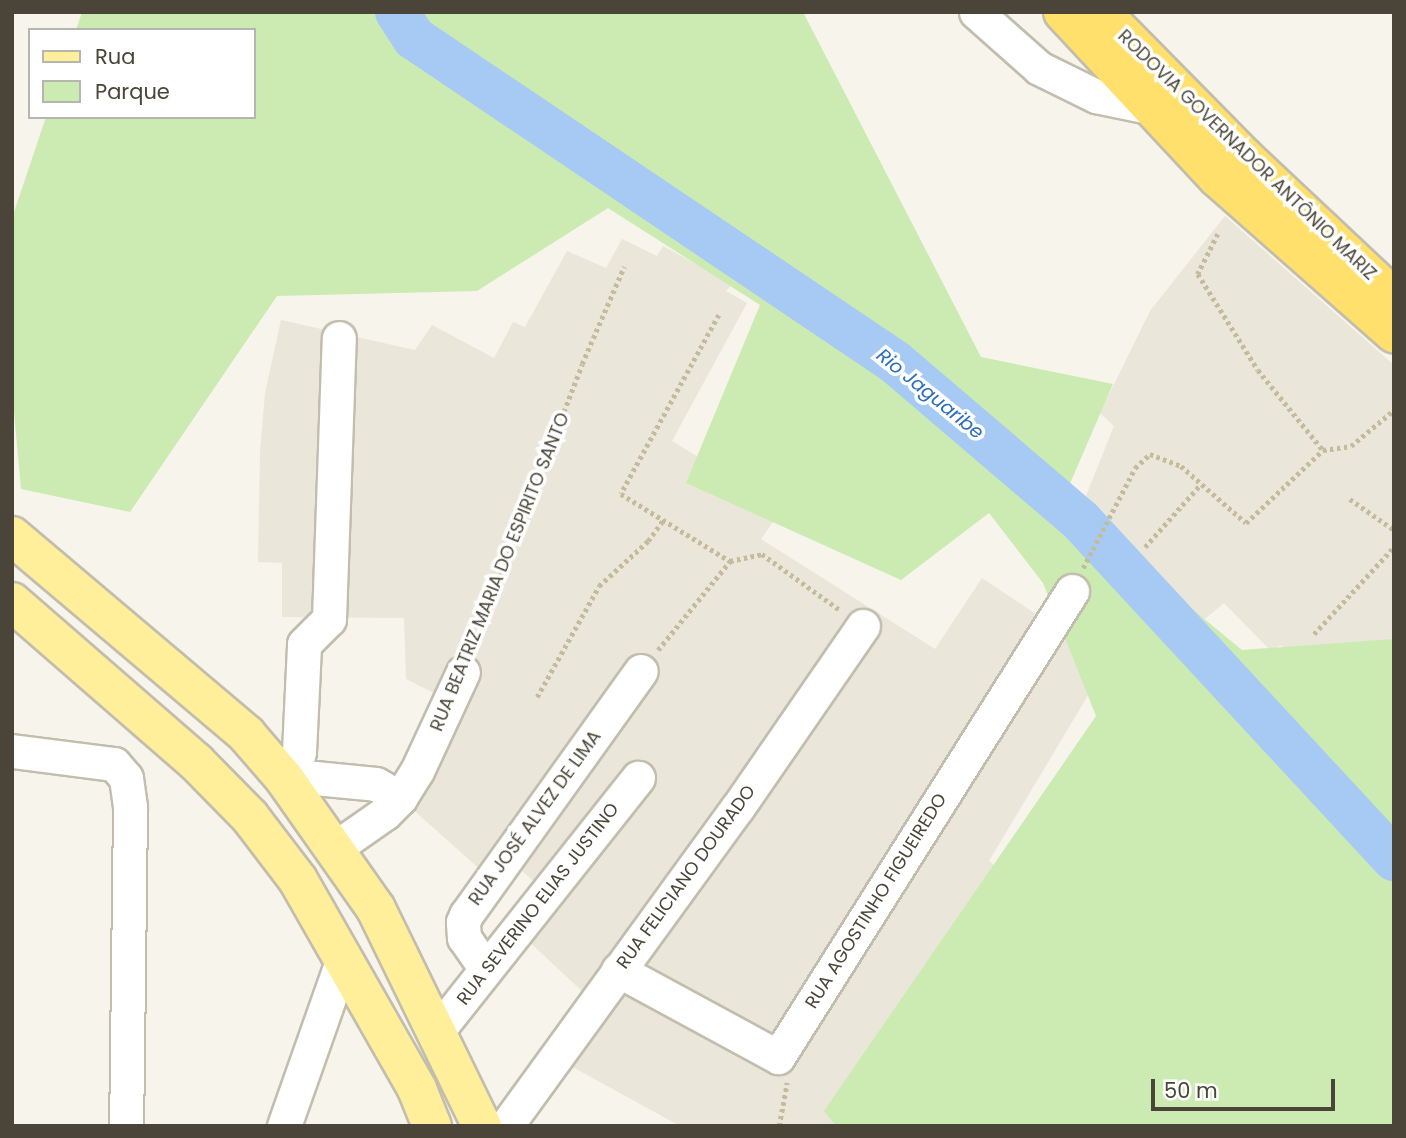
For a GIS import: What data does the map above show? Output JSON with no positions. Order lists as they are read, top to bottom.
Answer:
{
  "streets": {
    "highway": ["RODOVIA GOVERNADOR ANTÔNIO MARIZ"],
    "street": [
      "RUA BEATRIZ MARIA DO ESPIRITO SANTO",
      "RUA JOSÉ ALVEZ DE LIMA",
      "RUA FELICIANO DOURADO",
      "RUA AGOSTINHO FIGUEIREDO",
      "RUA SEVERINO ELIAS JUSTINO"
    ]
  },
  "crossings": [
    ["RUA JOSÉ ALVEZ DE LIMA", "RUA SEVERINO ELIAS JUSTINO"],
    ["RUA FELICIANO DOURADO", "RUA AGOSTINHO FIGUEIREDO"]
  ],
  "water": ["Rio Jaguaribe"],
  "legend": ["Rua", "Parque"],
  "scale_bar": "50 m"
}
